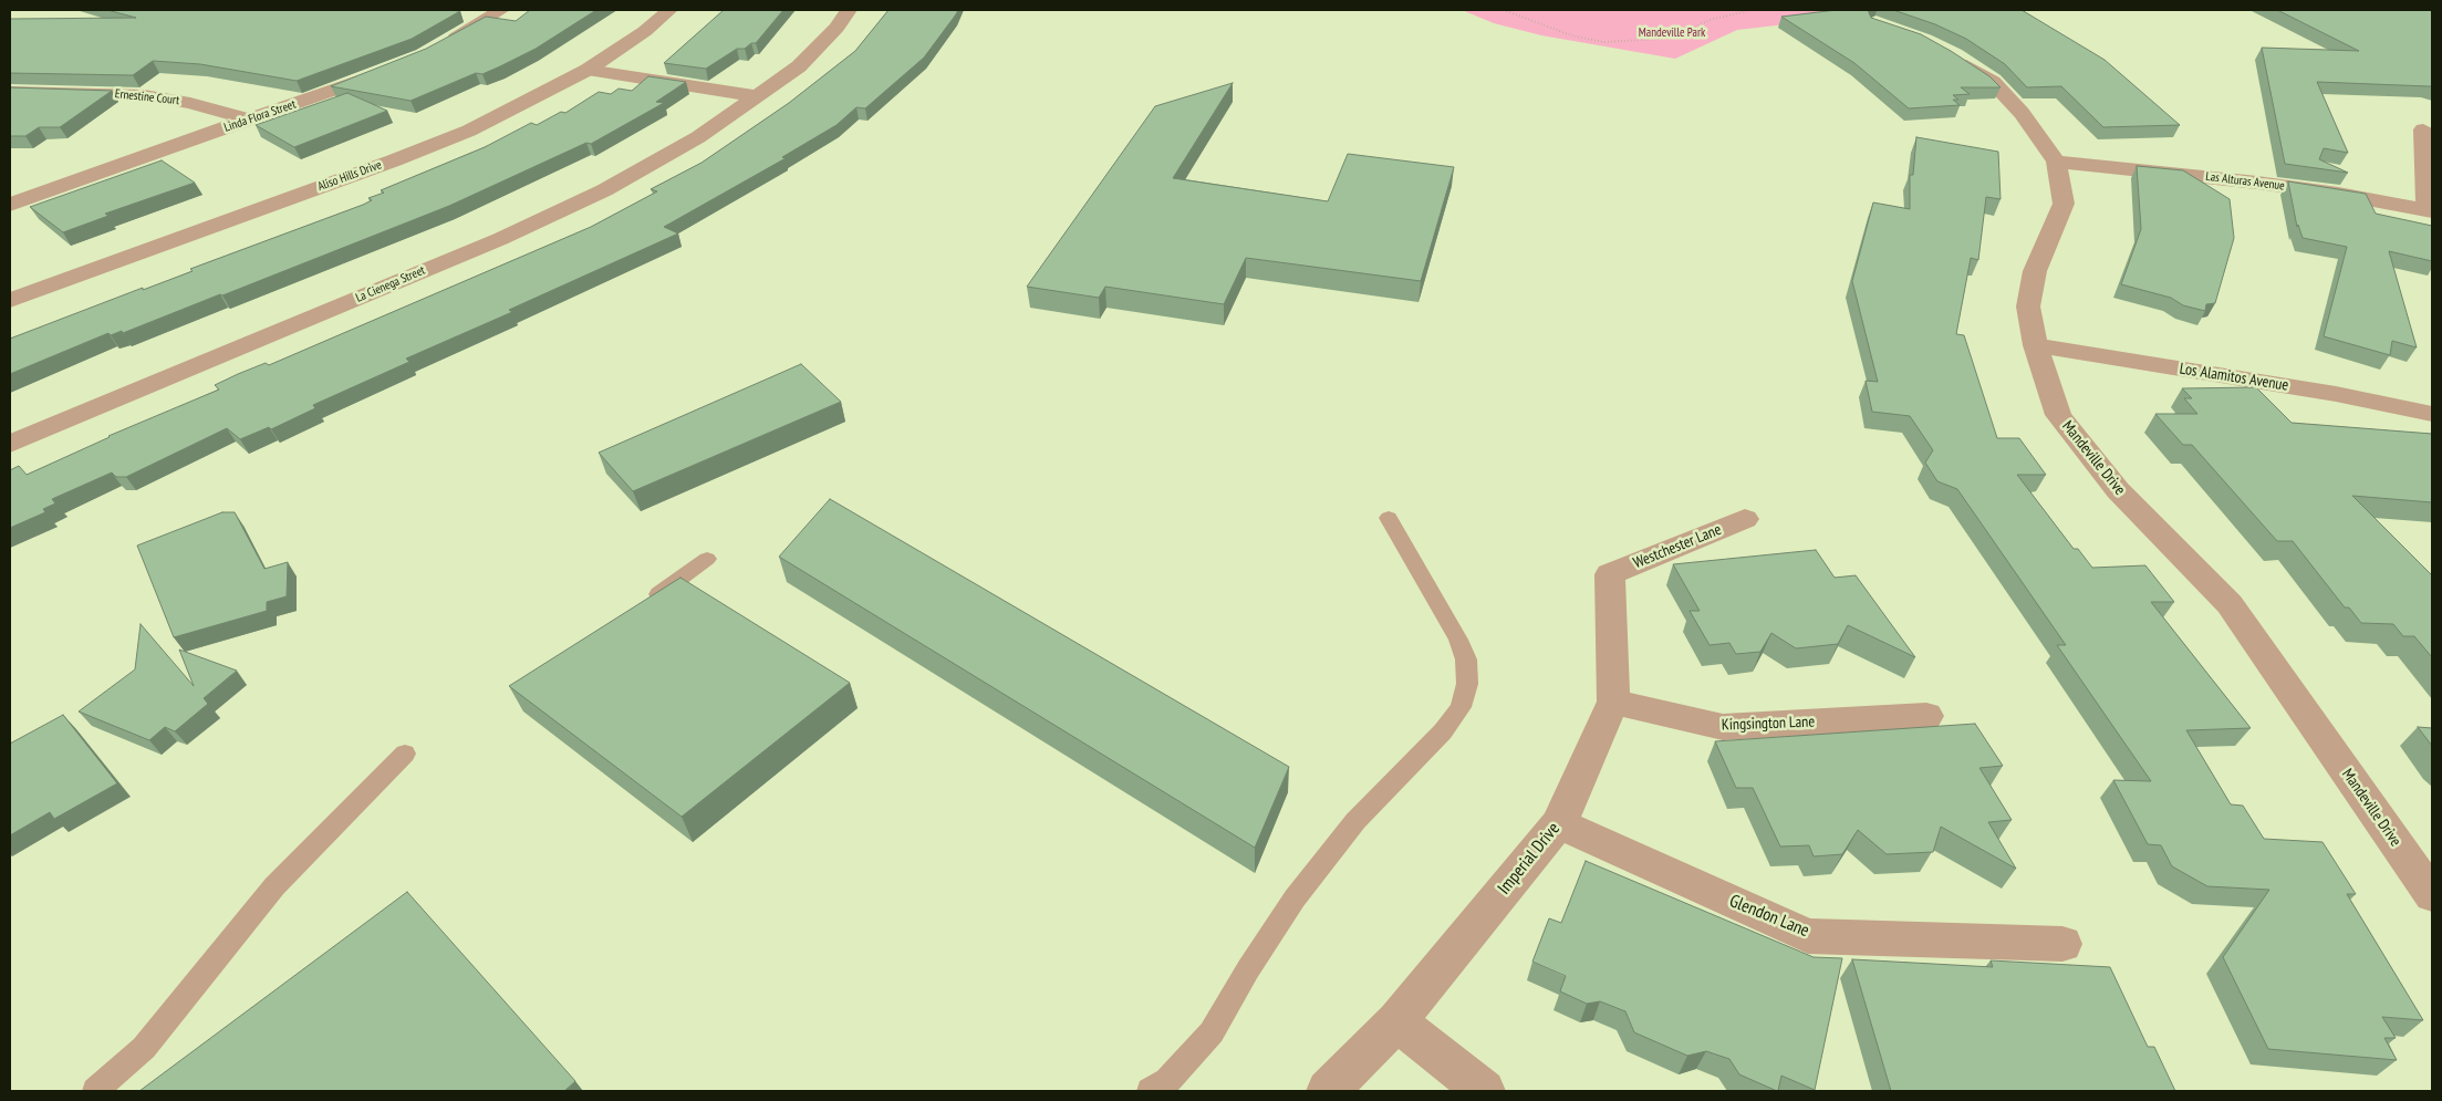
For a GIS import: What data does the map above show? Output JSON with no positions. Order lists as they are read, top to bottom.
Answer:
{
  "streets": {
    "street": [
      "Ernestine Court",
      "Linda Flora Street",
      "Aliso Hills Drive",
      "Las Alturas Avenue",
      "La Cienega Street",
      "Los Alamitos Avenue",
      "Mandeville Drive",
      "Westchester Lane",
      "Kingsington Lane",
      "Imperial Drive",
      "Glendon Lane"
    ]
  },
  "crossings": [
    ["Ernestine Court", "Linda Flora Street"],
    ["Las Alturas Avenue", "Mandeville Drive"],
    ["Los Alamitos Avenue", "Mandeville Drive"],
    ["Westchester Lane", "Imperial Drive"],
    ["Kingsington Lane", "Imperial Drive"],
    ["Imperial Drive", "Glendon Lane"]
  ],
  "parks": ["Mandeville Park"]
}
